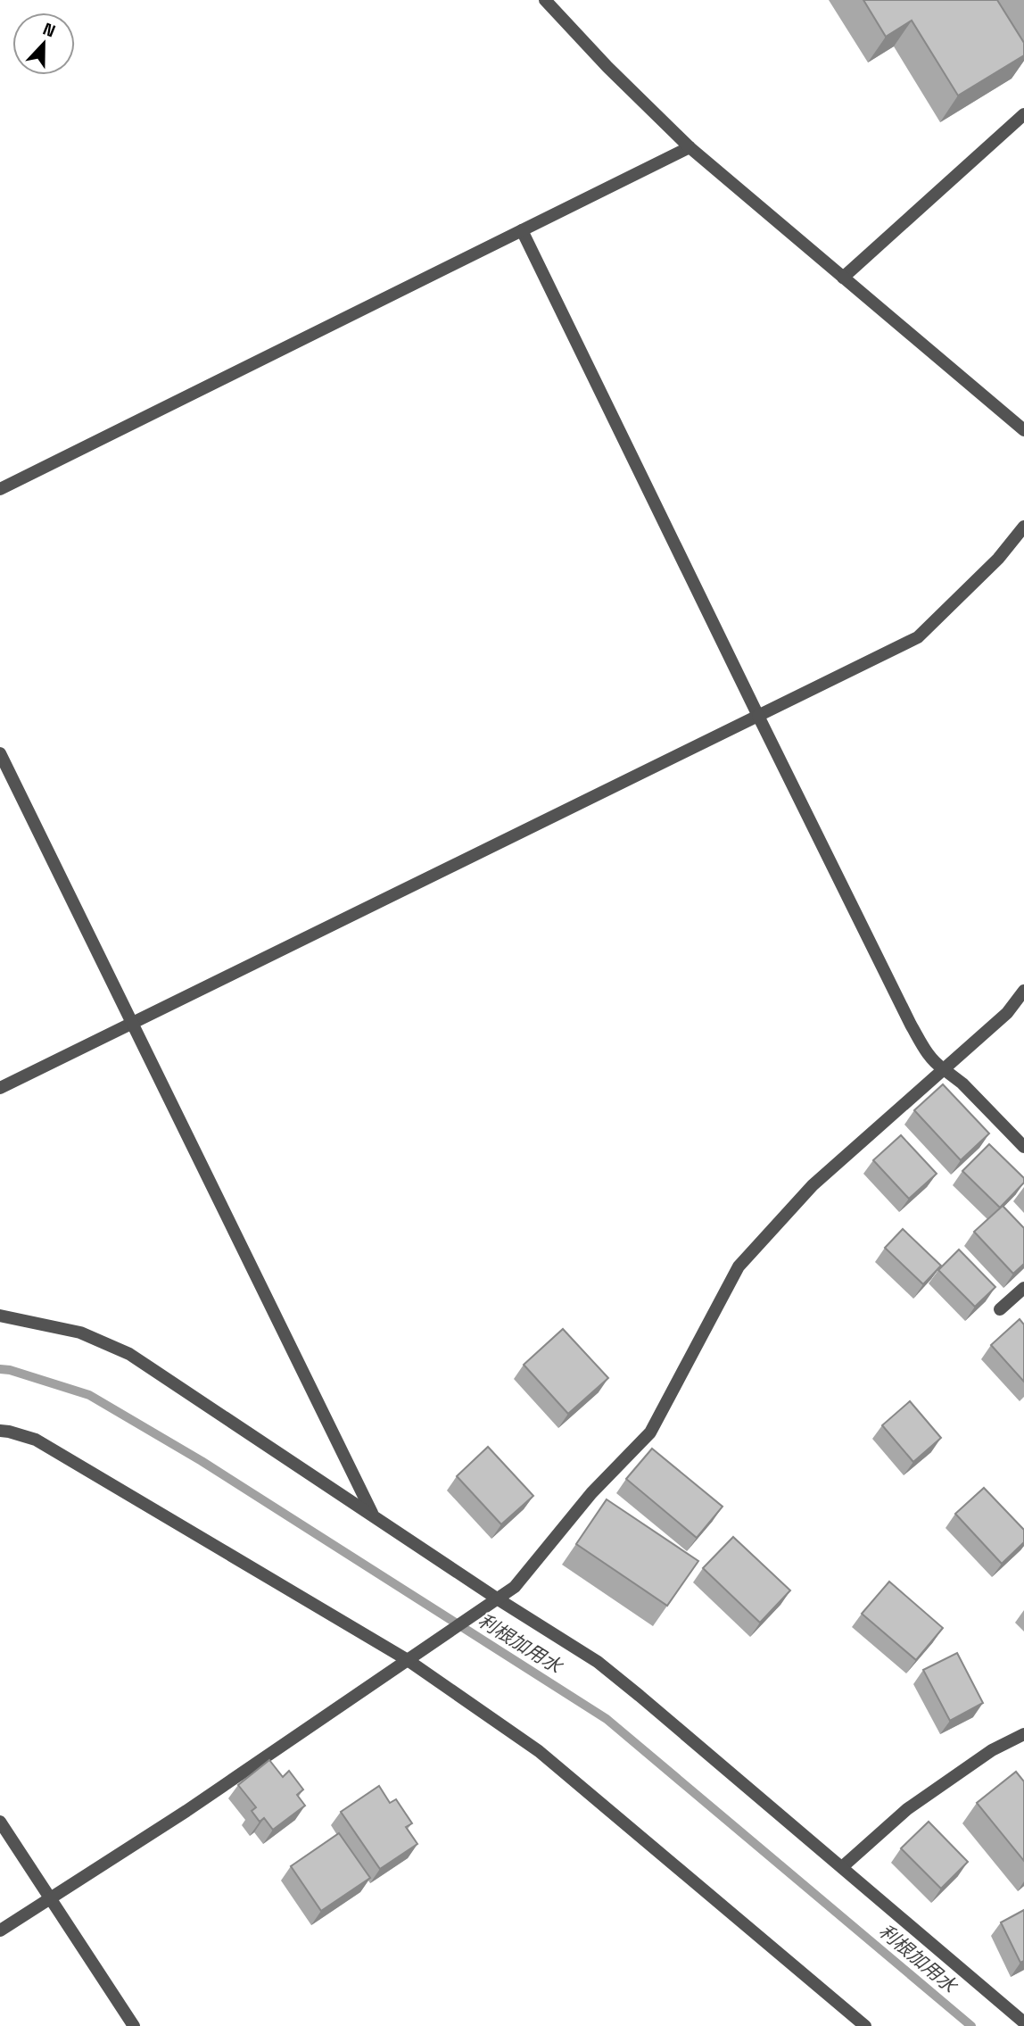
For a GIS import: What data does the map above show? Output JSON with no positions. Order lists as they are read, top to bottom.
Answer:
{
  "water": ["利根加用水"],
  "north": "top"
}
